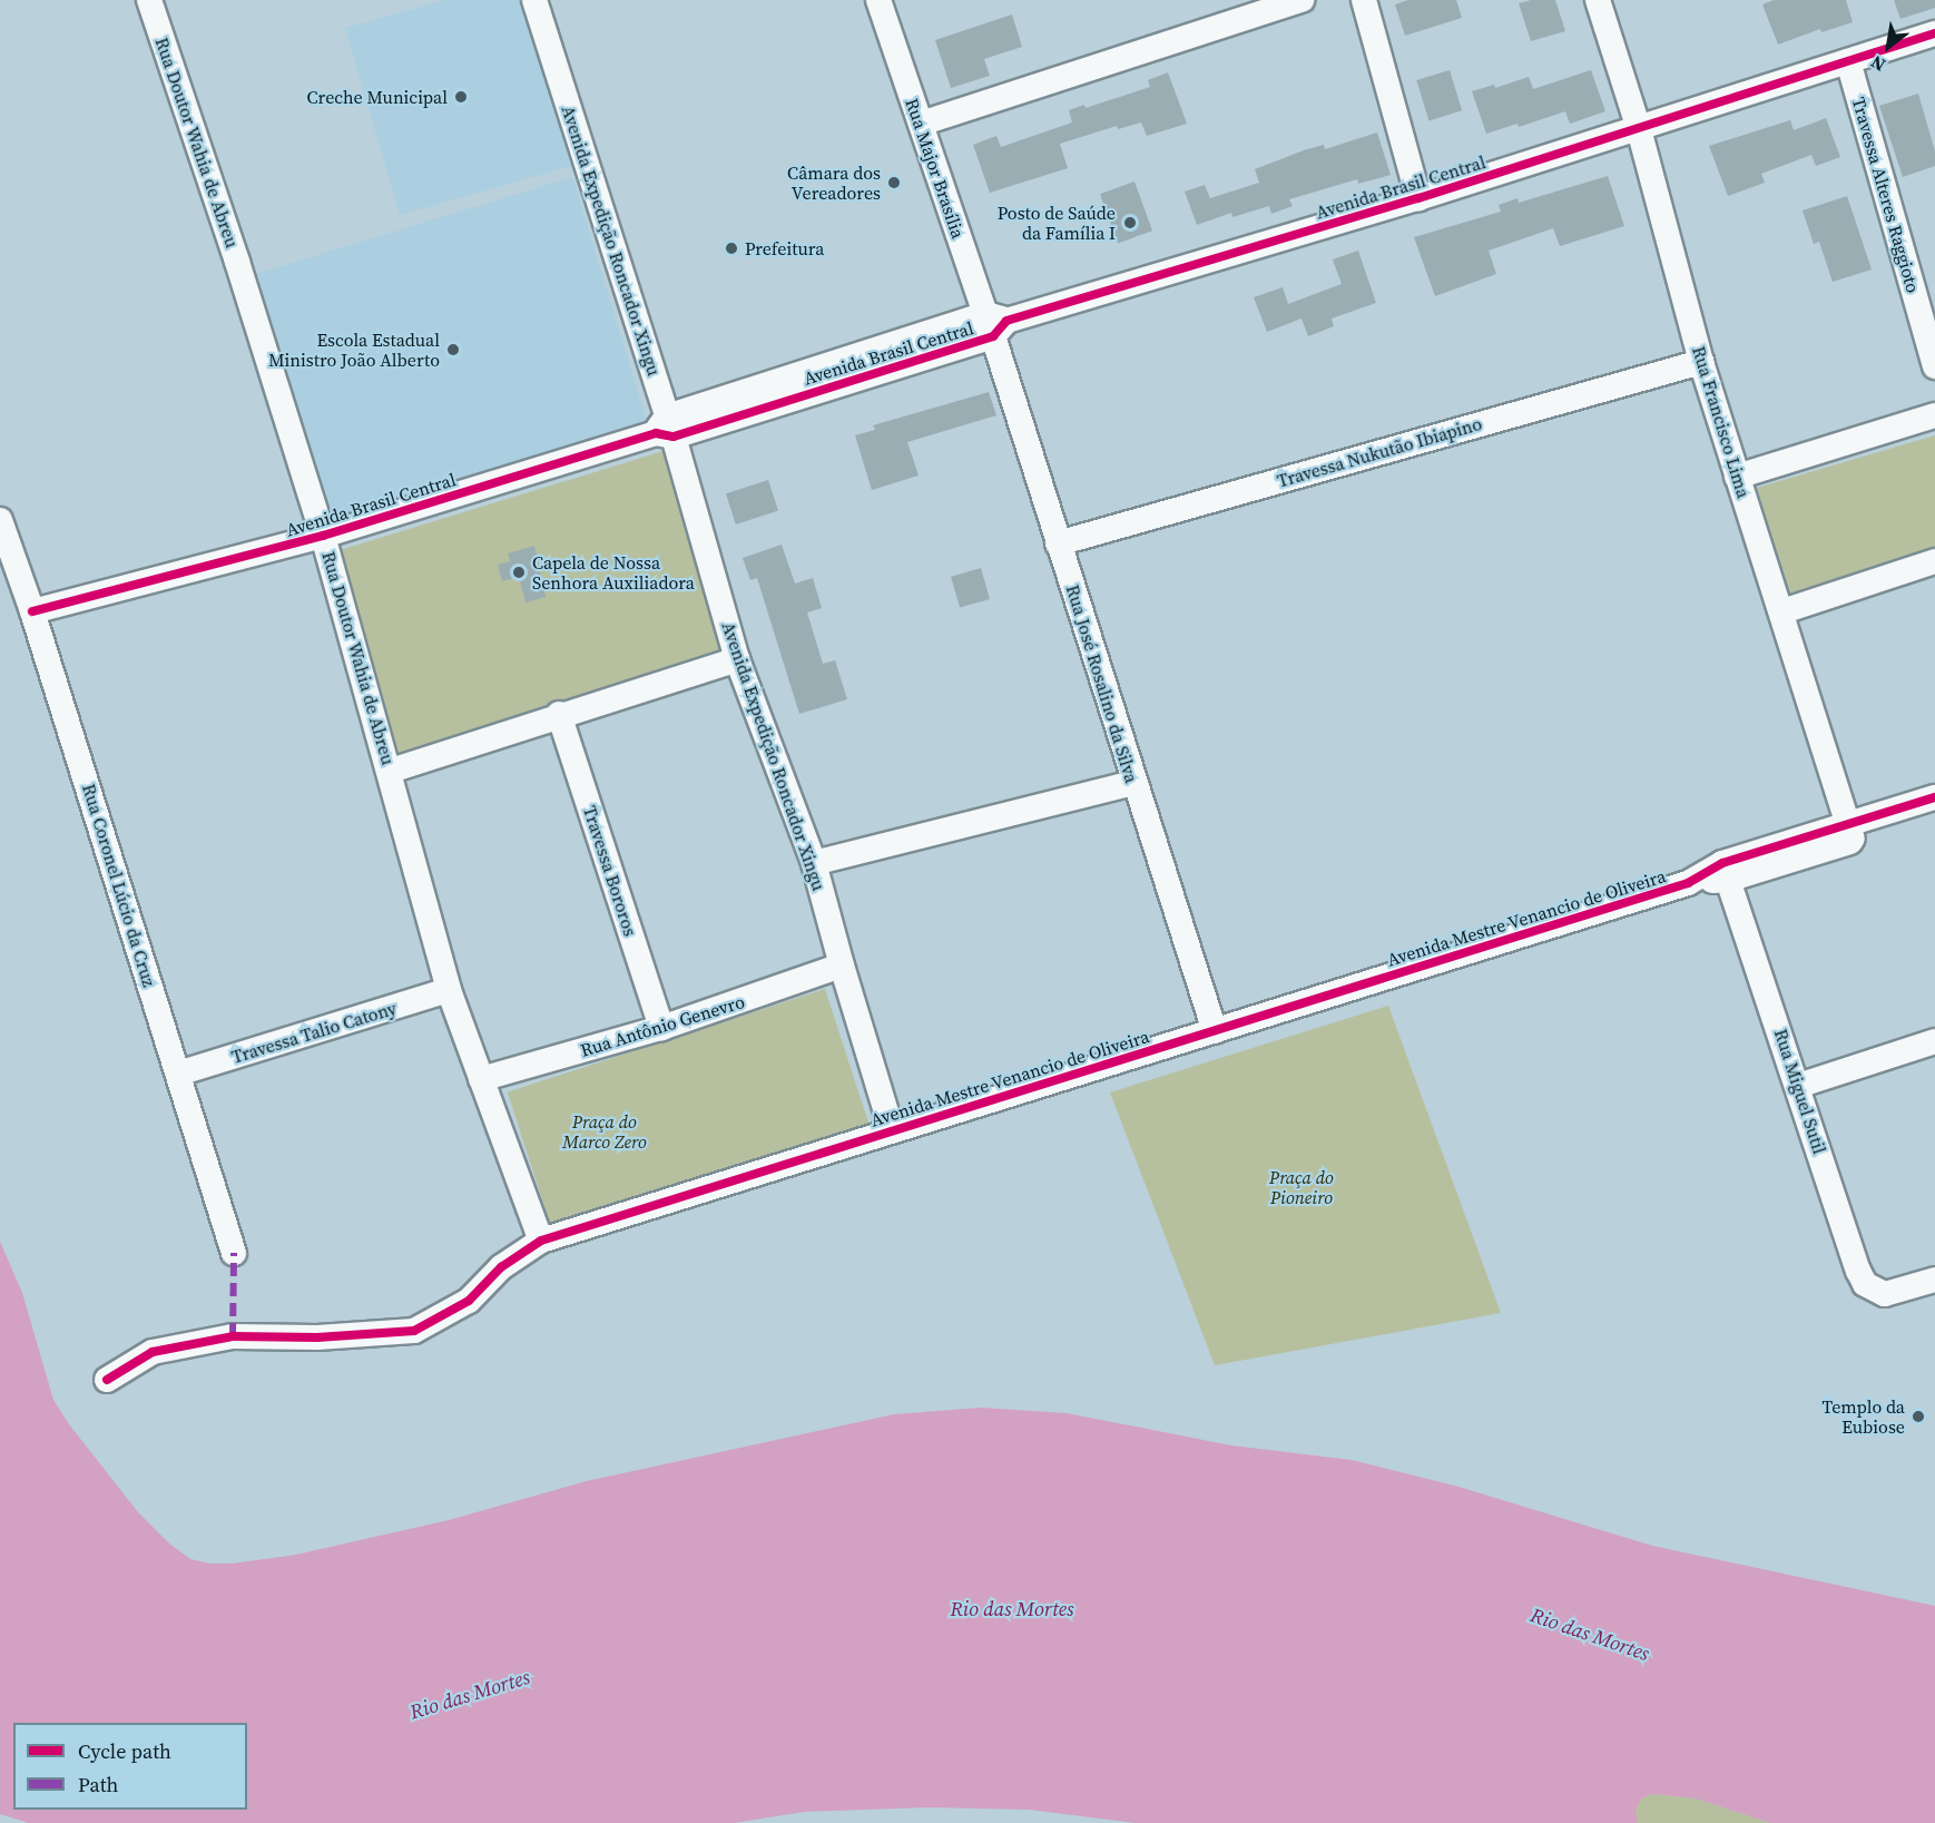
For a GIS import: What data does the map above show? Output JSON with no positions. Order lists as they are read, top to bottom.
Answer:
{
  "streets": {
    "street": [
      "Rua Doutor Wahia de Abreu",
      "Rua Major Brasília",
      "Avenida Brasil Central",
      "Travessa Alteres Raggioto",
      "Avenida Expedição Roncador Xingu",
      "Rua Francisco Lima",
      "Travessa Nukutão Ibiapino",
      "Rua José Rosalino da Silva",
      "Travessa Bororos",
      "Rua Coronel Lúcio da Cruz",
      "Avenida Mestre Venancio de Oliveira",
      "Rua Antônio Genevro",
      "Travessa Talio Catony",
      "Rua Miguel Sutil"
    ]
  },
  "crossings": [
    ["Rua Doutor Wahia de Abreu", "Avenida Brasil Central"],
    ["Rua Doutor Wahia de Abreu", "Avenida Mestre Venancio de Oliveira"],
    ["Rua Doutor Wahia de Abreu", "Rua Antônio Genevro"],
    ["Rua Doutor Wahia de Abreu", "Travessa Talio Catony"],
    ["Rua Major Brasília", "Avenida Brasil Central"],
    ["Rua Major Brasília", "Rua José Rosalino da Silva"],
    ["Avenida Brasil Central", "Travessa Alteres Raggioto"],
    ["Avenida Brasil Central", "Avenida Expedição Roncador Xingu"],
    ["Avenida Brasil Central", "Rua Francisco Lima"],
    ["Avenida Brasil Central", "Rua José Rosalino da Silva"],
    ["Avenida Brasil Central", "Rua Coronel Lúcio da Cruz"],
    ["Avenida Expedição Roncador Xingu", "Avenida Mestre Venancio de Oliveira"],
    ["Avenida Expedição Roncador Xingu", "Rua Antônio Genevro"],
    ["Rua Francisco Lima", "Travessa Nukutão Ibiapino"],
    ["Rua Francisco Lima", "Avenida Mestre Venancio de Oliveira"],
    ["Travessa Nukutão Ibiapino", "Rua José Rosalino da Silva"],
    ["Rua José Rosalino da Silva", "Avenida Mestre Venancio de Oliveira"],
    ["Travessa Bororos", "Rua Antônio Genevro"],
    ["Rua Coronel Lúcio da Cruz", "Travessa Talio Catony"],
    ["Avenida Mestre Venancio de Oliveira", "Rua Miguel Sutil"]
  ],
  "water": ["Rio das Mortes"],
  "parks": ["Praça do Marco Zero", "Praça do Pioneiro"],
  "places": [
    "Creche Municipal",
    "Câmara dos Vereadores",
    "Posto de Saúde da Família I",
    "Prefeitura",
    "Escola Estadual Ministro João Alberto",
    "Capela de Nossa Senhora Auxiliadora",
    "Templo da Eubiose"
  ],
  "legend": ["Cycle path", "Path"],
  "north": "bottom left"
}
